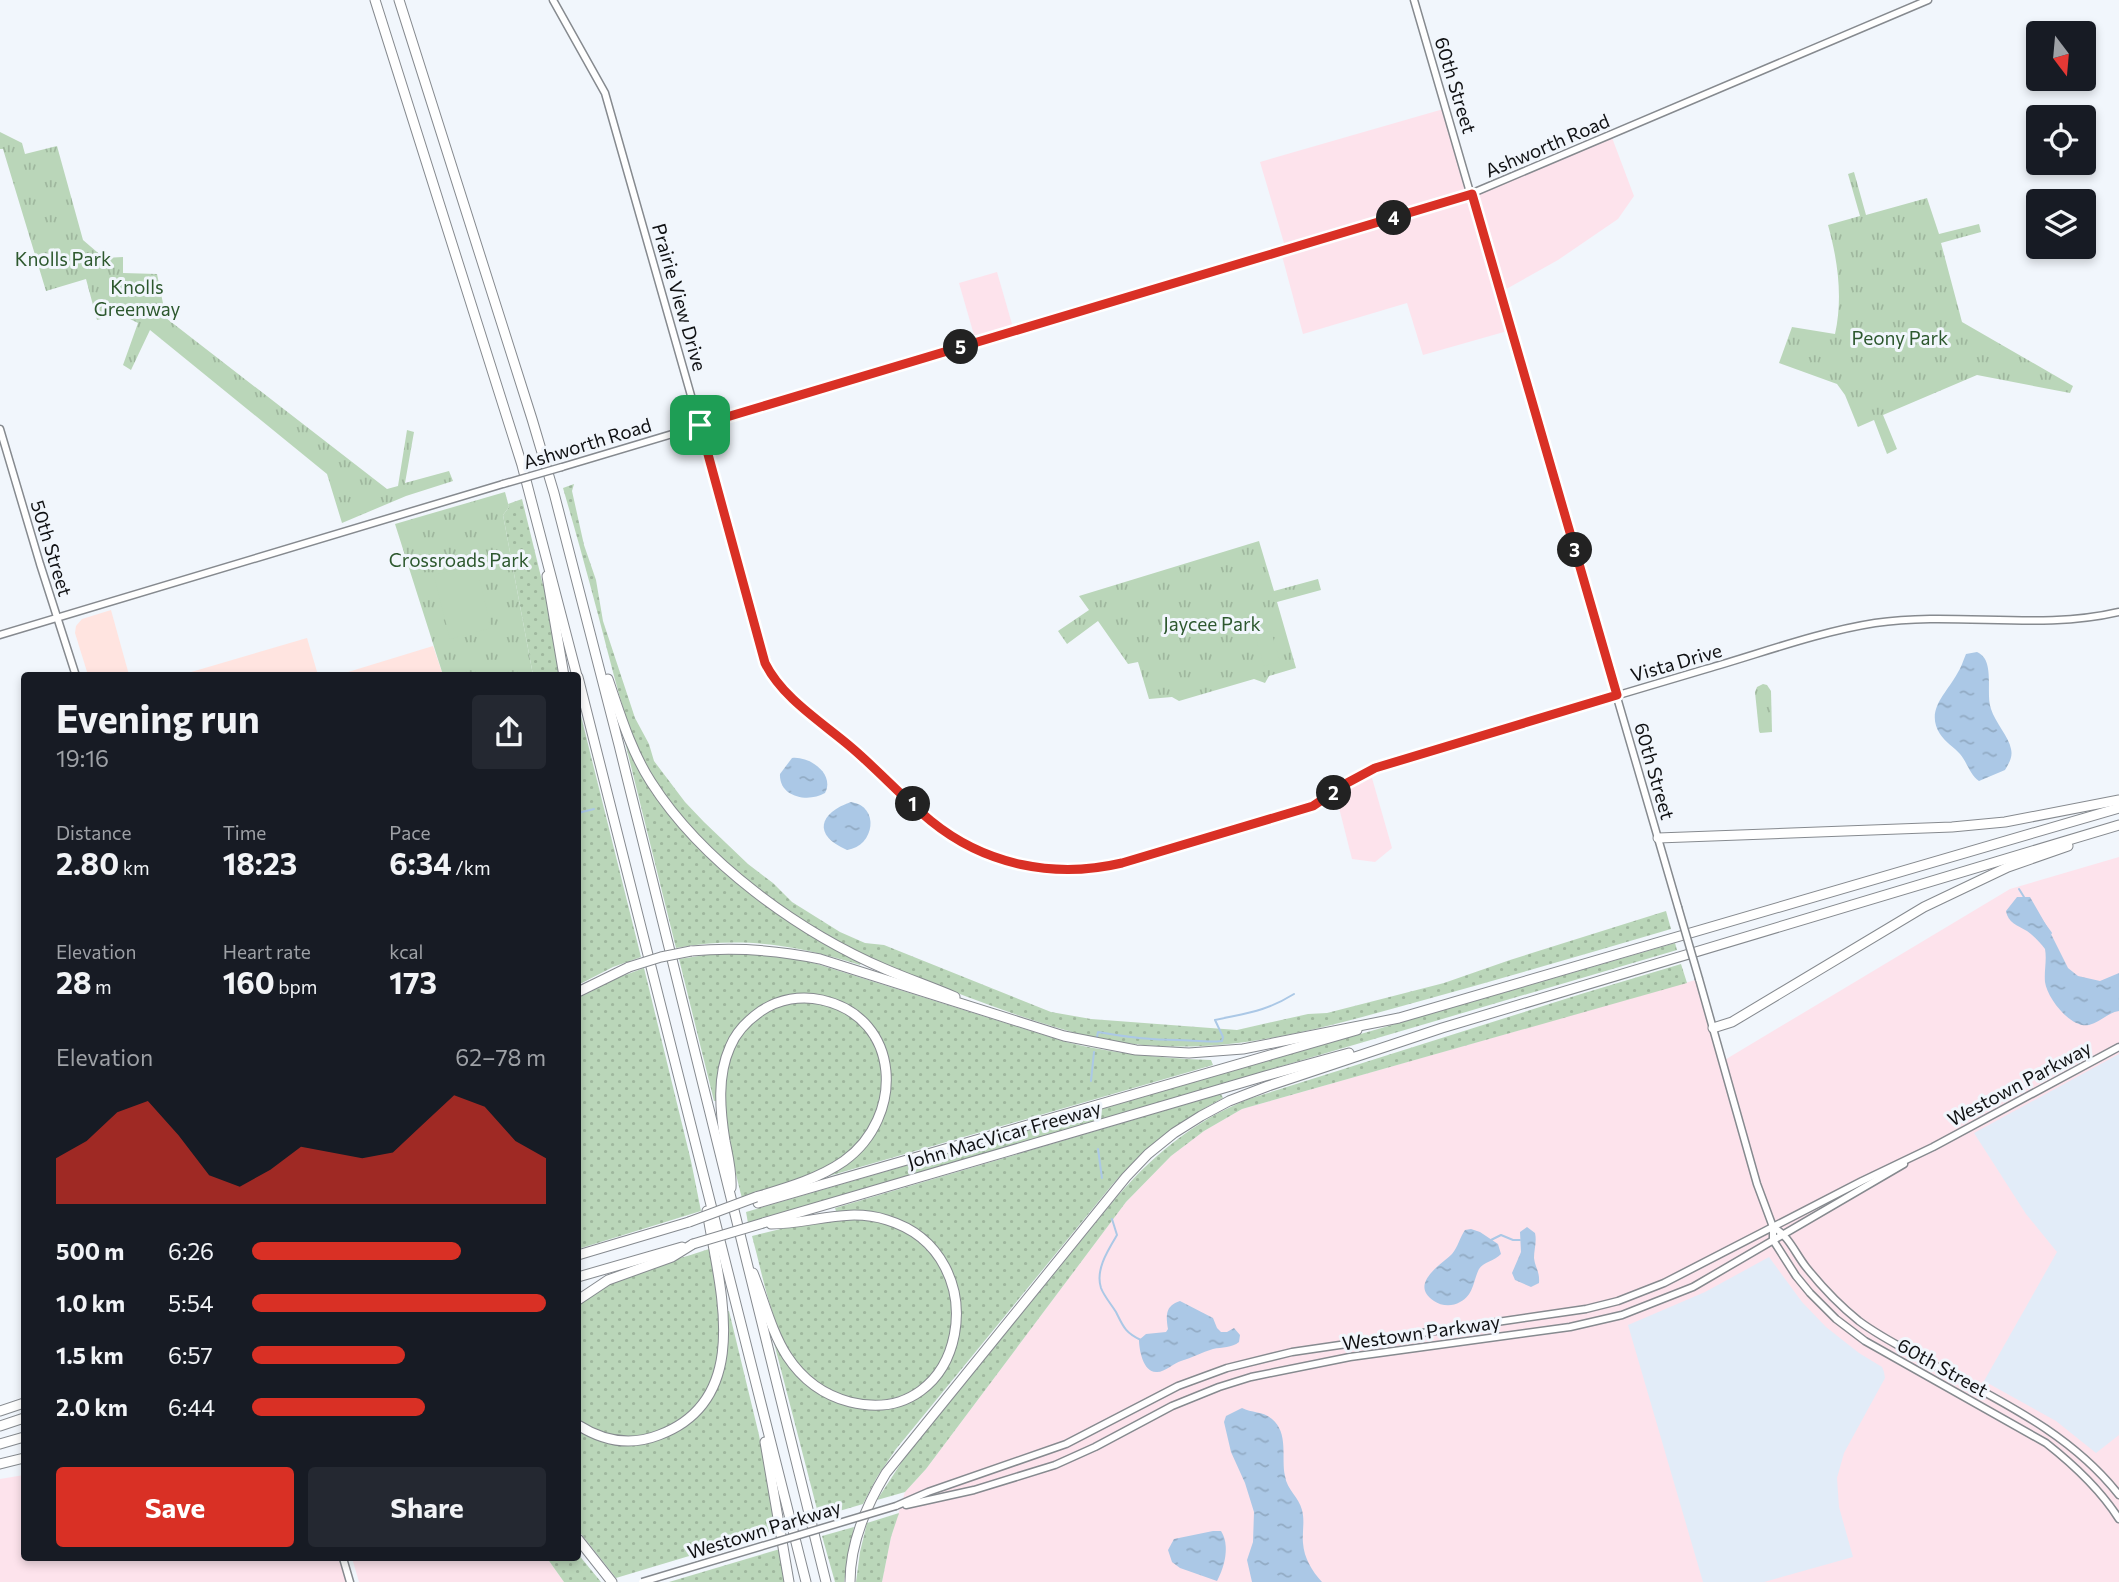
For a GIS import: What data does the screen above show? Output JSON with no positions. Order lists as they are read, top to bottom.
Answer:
{
  "streets": {
    "highway": ["John MacVicar Freeway"],
    "street": [
      "60th Street",
      "Ashworth Road",
      "Prairie View Drive",
      "50th Street",
      "Vista Drive",
      "Westown Parkway"
    ]
  },
  "crossings": [
    ["60th Street", "Ashworth Road"],
    ["60th Street", "Vista Drive"],
    ["60th Street", "Westown Parkway"],
    ["Ashworth Road", "Prairie View Drive"],
    ["Ashworth Road", "50th Street"],
    ["Prairie View Drive", "Vista Drive"]
  ],
  "parks": [
    "Knolls Park",
    "Knolls Greenway",
    "Peony Park",
    "Crossroads Park",
    "Jaycee Park"
  ],
  "north": "bottom",
  "page": {
    "pins": [
      "4",
      "5",
      "3",
      "2",
      "1"
    ],
    "heading": ["Evening run", "19:16"],
    "stats": [
      ["Distance", "2.80 km"],
      ["Time", "18:23"],
      ["Pace", "6:34 /km"],
      ["Elevation", "28 m"],
      ["Heart rate", "160 bpm"],
      ["kcal", "173"]
    ],
    "chart": ["Elevation", "62–78 m"],
    "list": [
      {
        "name": "500 m",
        "note": "6:26"
      },
      {
        "name": "1.0 km",
        "note": "5:54"
      },
      {
        "name": "1.5 km",
        "note": "6:57"
      },
      {
        "name": "2.0 km",
        "note": "6:44"
      }
    ],
    "buttons": ["Save", "Share"]
  }
}
